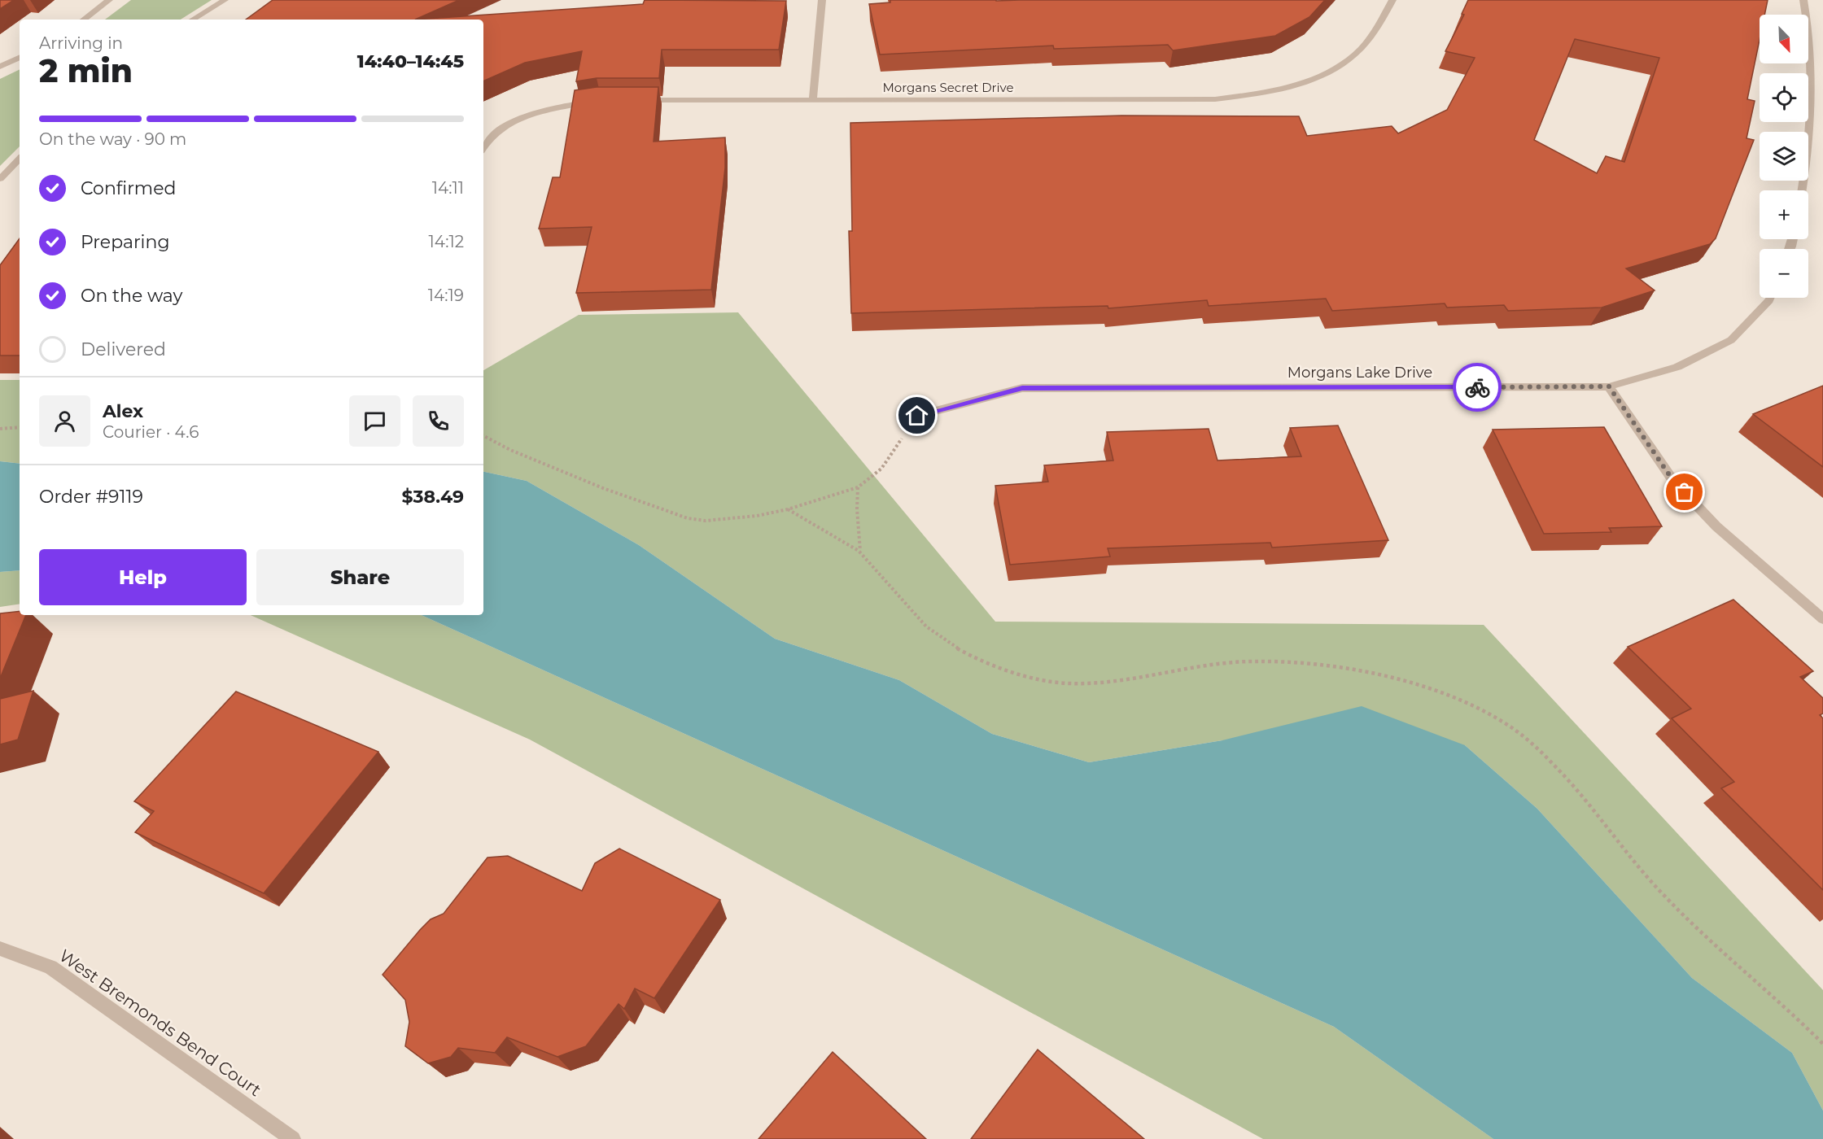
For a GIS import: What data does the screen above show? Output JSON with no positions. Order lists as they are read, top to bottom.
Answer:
{
  "streets": {
    "street": ["Morgans Secret Drive", "Morgans Lake Drive", "West Bremonds Bend Court"]
  },
  "north": "bottom right",
  "page": {
    "map_buttons": ["+", "−"],
    "heading": ["2 min", "Arriving in", "14:40–14:45"],
    "panel": [
      "Alex",
      "Courier · 4.6",
      "Order #9119",
      "$38.49"
    ],
    "bar": "On the way · 90 m",
    "list": [
      ["Confirmed", "14:11"],
      ["Preparing", "14:12"],
      ["On the way", "14:19"],
      "Delivered"
    ],
    "buttons": ["Help", "Share"]
  }
}
